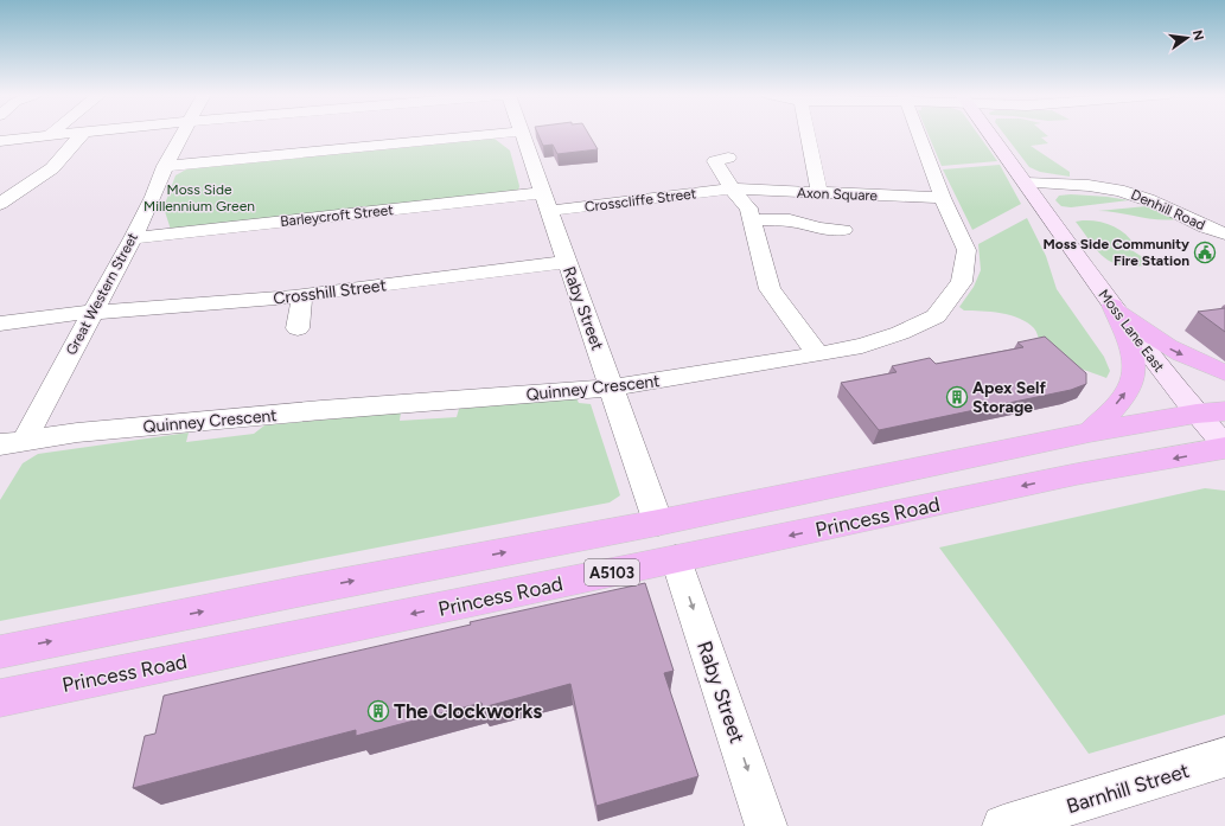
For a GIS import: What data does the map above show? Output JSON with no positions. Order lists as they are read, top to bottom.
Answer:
{
  "streets": {
    "highway": ["Princess Road", "A5103"],
    "main road": ["Moss Lane East"],
    "street": [
      "Axon Square",
      "Crosscliffe Street",
      "Denhill Road",
      "Barleycroft Street",
      "Crosshill Street",
      "Great Western Street",
      "Raby Street",
      "Quinney Crescent",
      "Barnhill Street"
    ]
  },
  "crossings": [
    ["Axon Square", "Crosscliffe Street"],
    ["Axon Square", "Quinney Crescent"],
    ["Crosscliffe Street", "Barleycroft Street"],
    ["Crosscliffe Street", "Raby Street"],
    ["Denhill Road", "Moss Lane East"],
    ["Barleycroft Street", "Great Western Street"],
    ["Barleycroft Street", "Raby Street"],
    ["Crosshill Street", "Great Western Street"],
    ["Crosshill Street", "Raby Street"],
    ["Great Western Street", "Quinney Crescent"],
    ["Raby Street", "Quinney Crescent"],
    ["Raby Street", "Princess Road"],
    ["Raby Street", "A5103"],
    ["Moss Lane East", "Princess Road"],
    ["Moss Lane East", "A5103"]
  ],
  "one_way": ["Raby Street"],
  "parks": ["Moss Side Millennium Green"],
  "places": {
    "public building": ["Moss Side Community Fire Station"],
    "building": ["Apex Self Storage", "The Clockworks"]
  },
  "north": "right"
}
